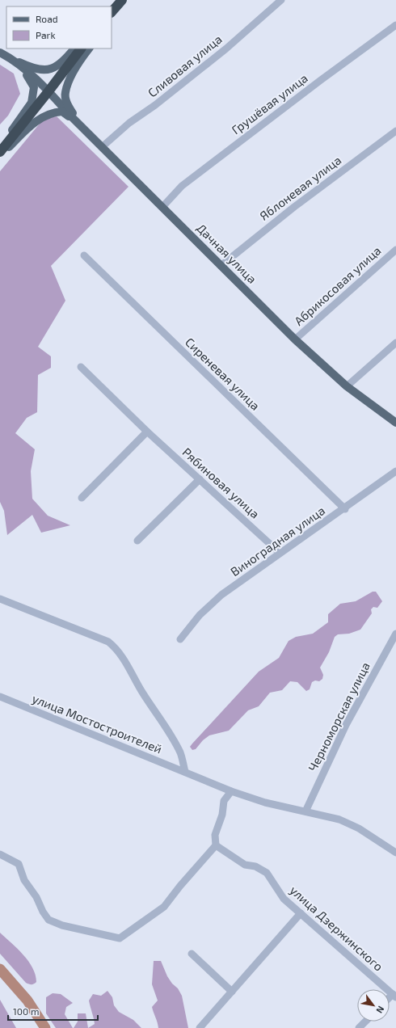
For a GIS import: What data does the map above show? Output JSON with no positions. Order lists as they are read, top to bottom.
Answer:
{
  "streets": {
    "main road": ["Дачная улица"],
    "street": [
      "Сливовая улица",
      "Грушёвая улица",
      "Яблоневая улица",
      "Абрикосовая улица",
      "Сиреневая улица",
      "Рябиновая улица",
      "Виноградная улица",
      "Черноморская улица",
      "улица Мостостроителей",
      "улица Дзержинского"
    ]
  },
  "crossings": [
    ["Сливовая улица", "Дачная улица"],
    ["Грушёвая улица", "Дачная улица"],
    ["Яблоневая улица", "Дачная улица"],
    ["Дачная улица", "Абрикосовая улица"],
    ["Сиреневая улица", "Виноградная улица"],
    ["Рябиновая улица", "Виноградная улица"],
    ["Черноморская улица", "улица Мостостроителей"]
  ],
  "legend": ["Road", "Park"],
  "scale_bar": "100 m",
  "north": "bottom right"
}
